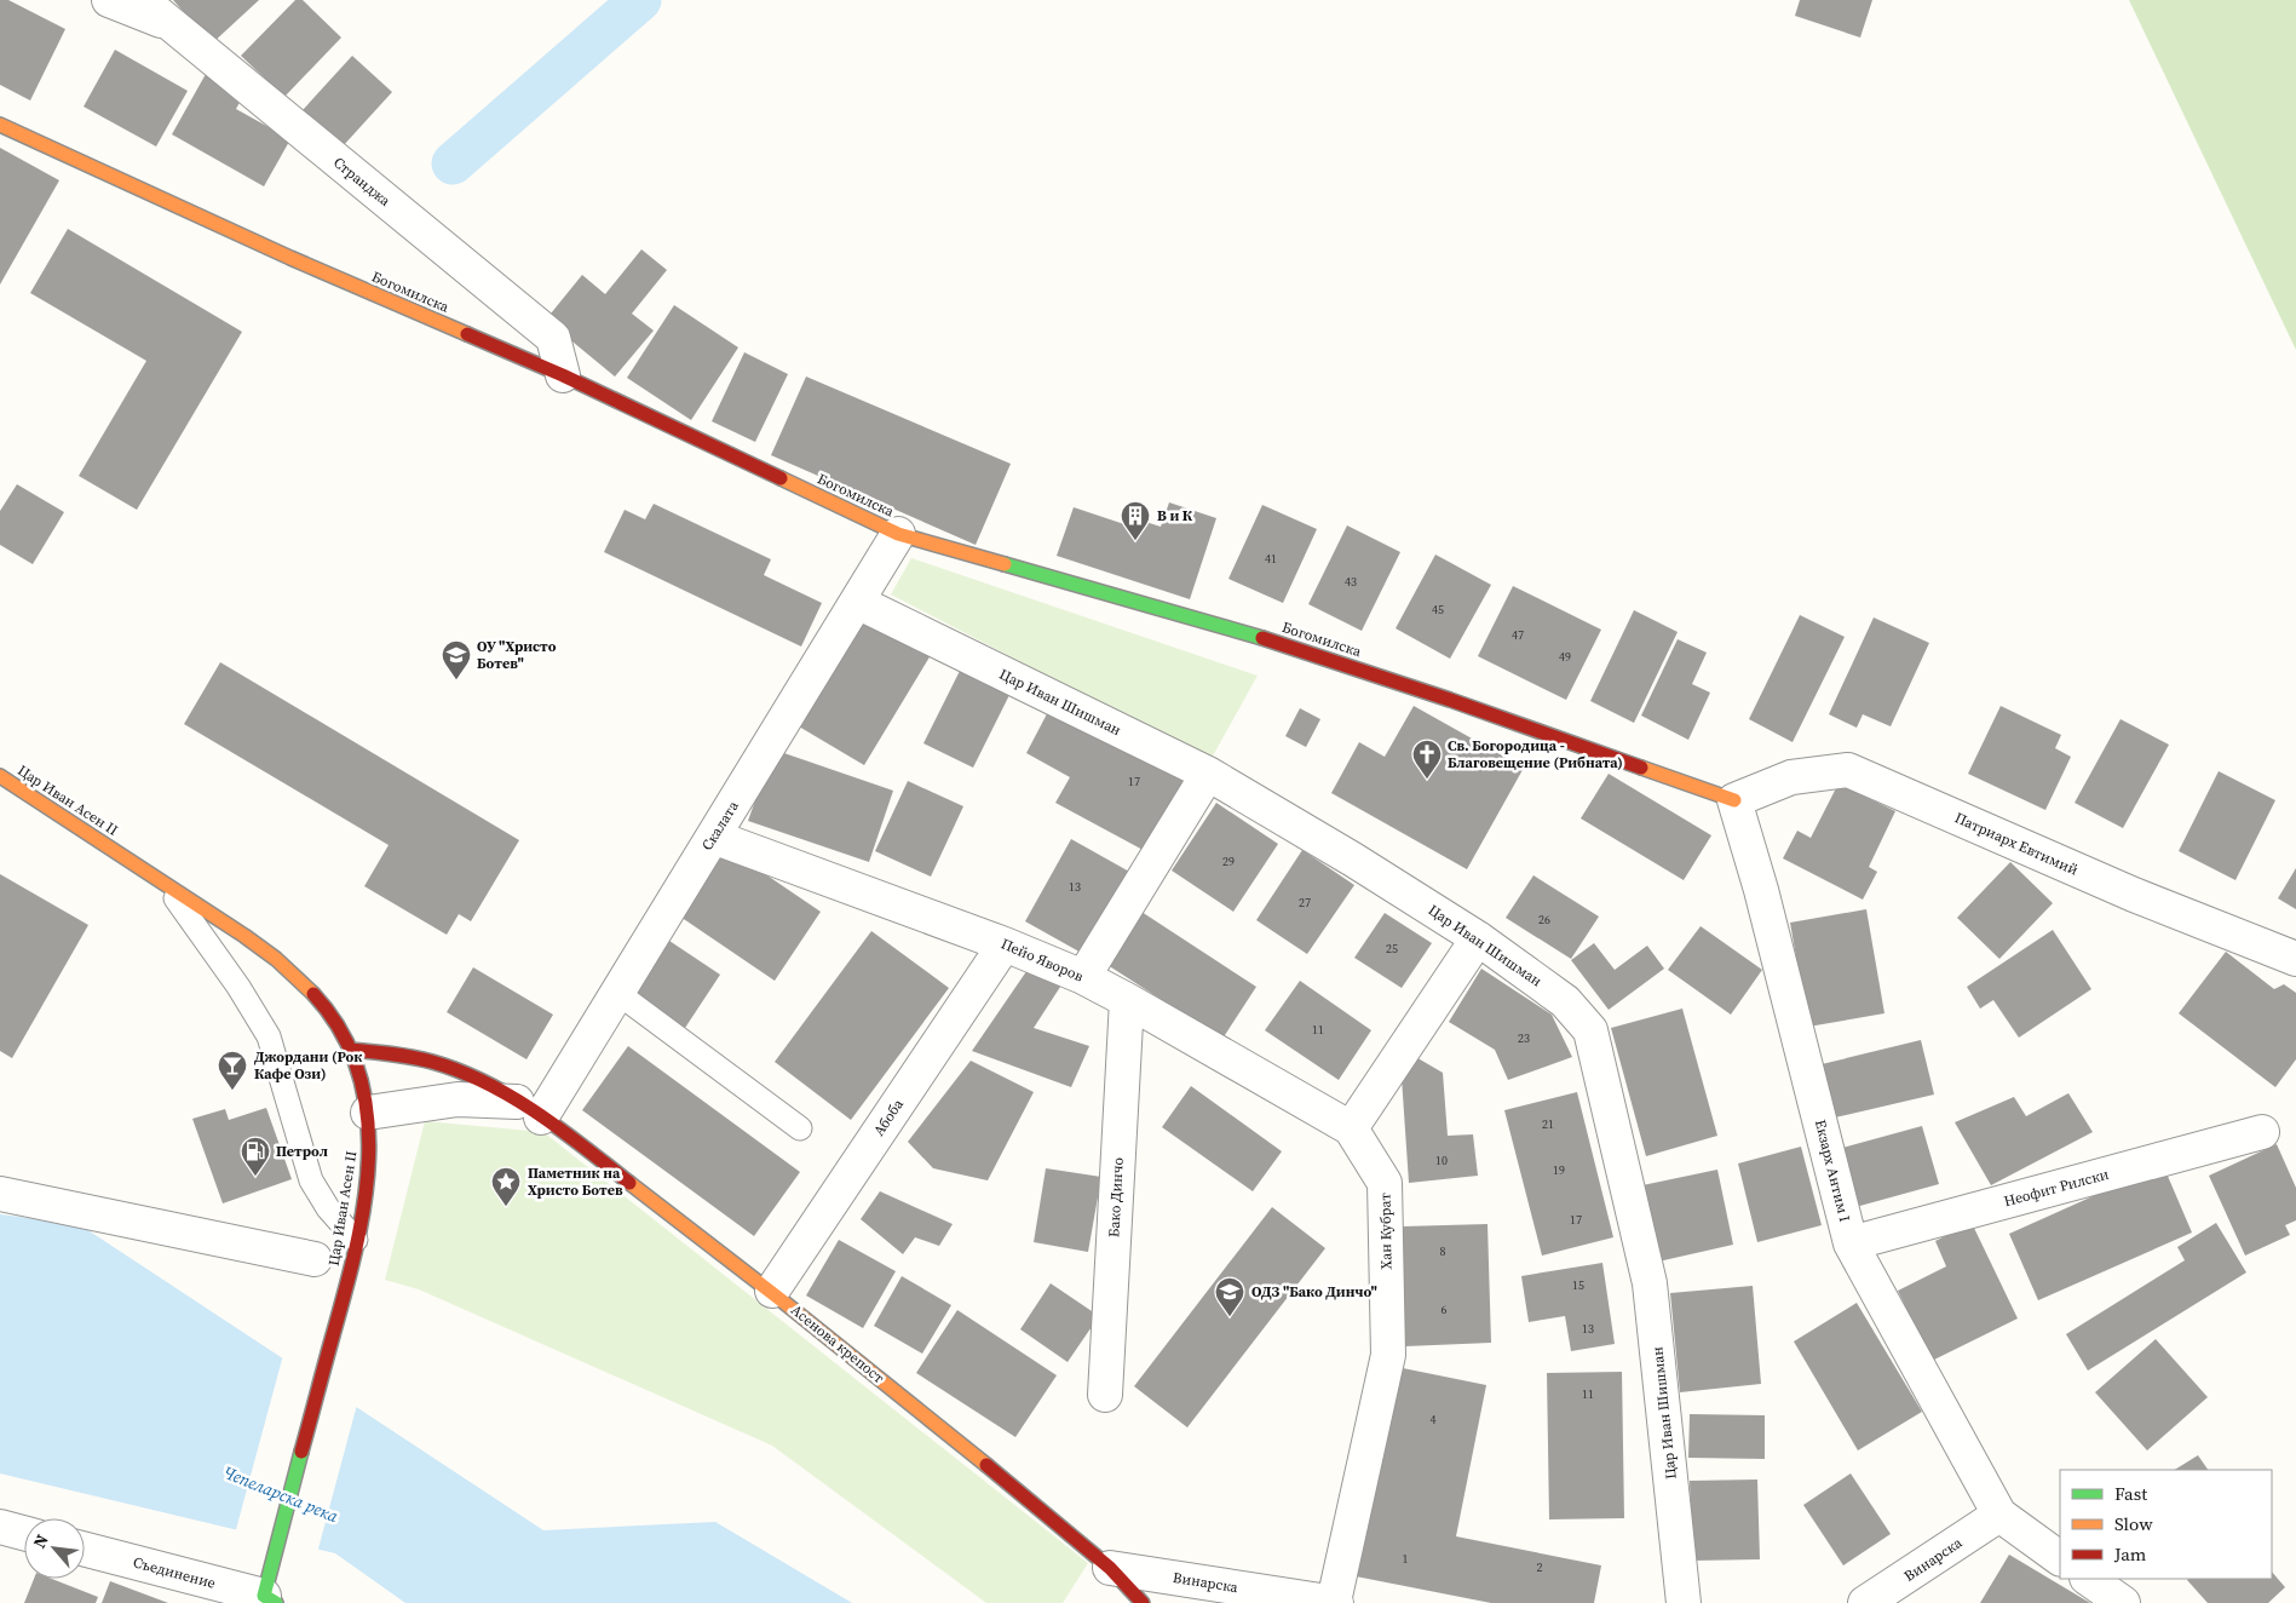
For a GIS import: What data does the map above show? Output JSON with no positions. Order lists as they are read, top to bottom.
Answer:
{
  "streets": {
    "street": [
      "Странджа",
      "Богомилска",
      "Цар Иван Шишман",
      "Цар Иван Асен II",
      "Скалата",
      "Патриарх Евтимий",
      "Пейо Яворов",
      "Абоба",
      "Екзарх Антим I",
      "Неофит Рилски",
      "Бако Динчо",
      "Хан Кубрат",
      "Асенова крепост",
      "Винарска",
      "Съединение"
    ]
  },
  "crossings": [
    ["Странджа", "Богомилска"],
    ["Богомилска", "Скалата"],
    ["Богомилска", "Патриарх Евтимий"],
    ["Богомилска", "Екзарх Антим I"],
    ["Цар Иван Шишман", "Скалата"],
    ["Цар Иван Асен II", "Асенова крепост"],
    ["Цар Иван Асен II", "Съединение"],
    ["Скалата", "Пейо Яворов"],
    ["Скалата", "Асенова крепост"],
    ["Патриарх Евтимий", "Екзарх Антим I"],
    ["Пейо Яворов", "Абоба"],
    ["Пейо Яворов", "Бако Динчо"],
    ["Пейо Яворов", "Хан Кубрат"],
    ["Абоба", "Асенова крепост"],
    ["Екзарх Антим I", "Неофит Рилски"],
    ["Екзарх Антим I", "Винарска"],
    ["Хан Кубрат", "Винарска"],
    ["Асенова крепост", "Винарска"]
  ],
  "water": ["Чепеларска река"],
  "places": {
    "building": ["В и К"],
    "school or university": ["ОУ \"Христо Ботев\"", "ОДЗ \"Бако Динчо\""],
    "church": ["Св. Богородица - Благовещение (Рибната)"],
    "bar": ["Джордани (Рок Кафе Ози)"],
    "fuel station": ["Петрол"],
    "place": ["Паметник на Христо Ботев"]
  },
  "house_numbers": [
    "41",
    "43",
    "45",
    "47",
    "49",
    "17",
    "29",
    "13",
    "27",
    "26",
    "25",
    "11",
    "23",
    "21",
    "10",
    "19",
    "17",
    "8",
    "15",
    "6",
    "13",
    "11",
    "4",
    "1",
    "2"
  ],
  "legend": ["Fast", "Slow", "Jam"],
  "north": "top left"
}
